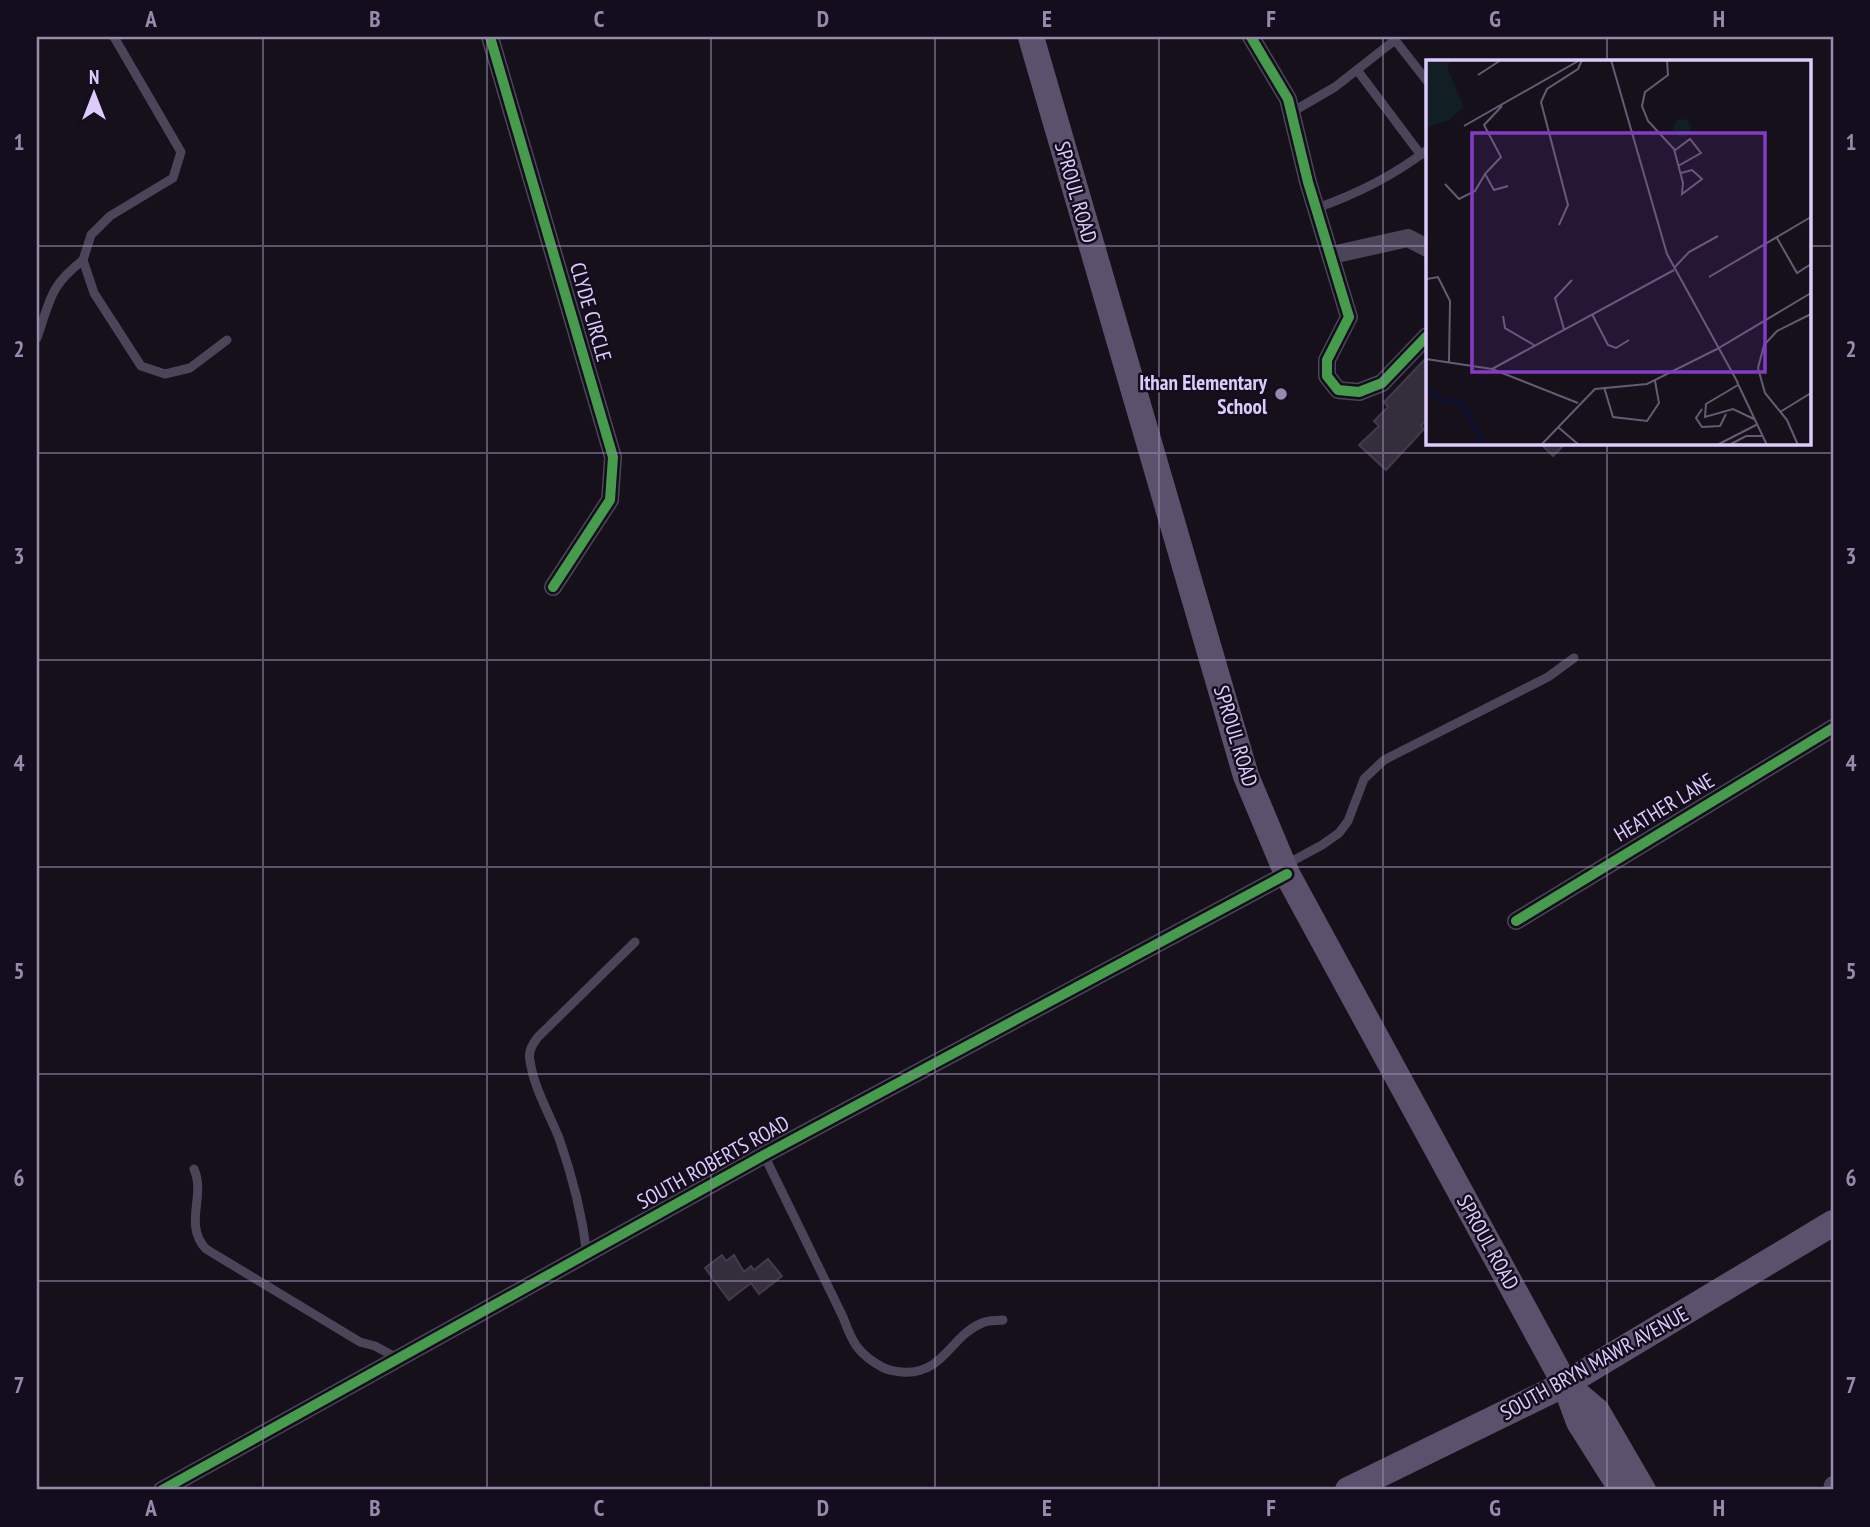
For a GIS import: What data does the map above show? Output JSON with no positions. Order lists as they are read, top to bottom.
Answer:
{
  "streets": {
    "main road": ["SPROUL ROAD", "SOUTH BRYN MAWR AVENUE"],
    "street": ["CLYDE CIRCLE", "HEATHER LANE", "SOUTH ROBERTS ROAD"]
  },
  "crossings": [
    ["SPROUL ROAD", "SOUTH ROBERTS ROAD"],
    ["SPROUL ROAD", "SOUTH BRYN MAWR AVENUE"]
  ],
  "places": ["Ithan Elementary School"],
  "north": "top",
  "grid": {
    "columns": [
      "A",
      "B",
      "C",
      "D",
      "E",
      "F",
      "G",
      "H"
    ],
    "rows": [
      "1",
      "2",
      "3",
      "4",
      "5",
      "6",
      "7"
    ]
  }
}
